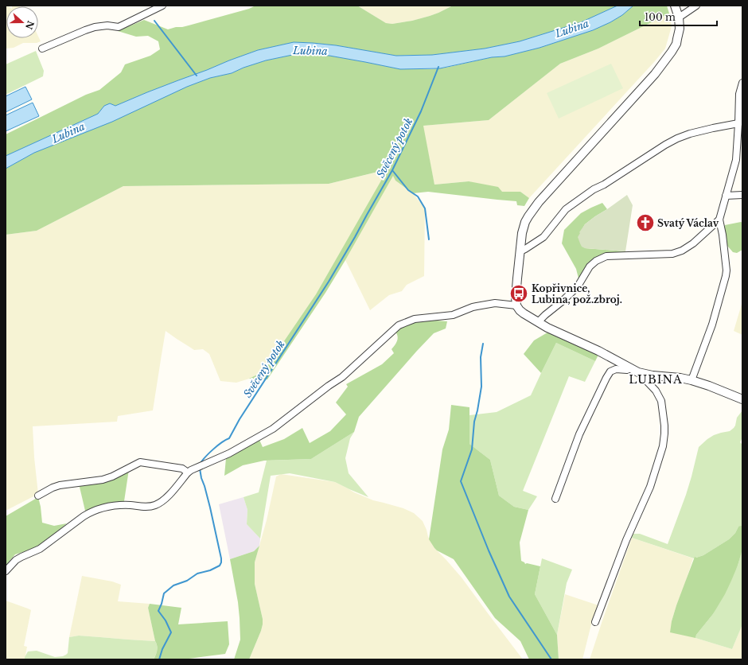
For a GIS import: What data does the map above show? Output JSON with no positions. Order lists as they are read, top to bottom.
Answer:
{
  "districts": ["LUBINA"],
  "water": ["Lubina", "Svěcený potok"],
  "places": {
    "church": ["Svatý Václav"],
    "bus stop": ["Kopřivnice, Lubina, pož.zbroj."]
  },
  "scale_bar": "100 m",
  "north": "right"
}
